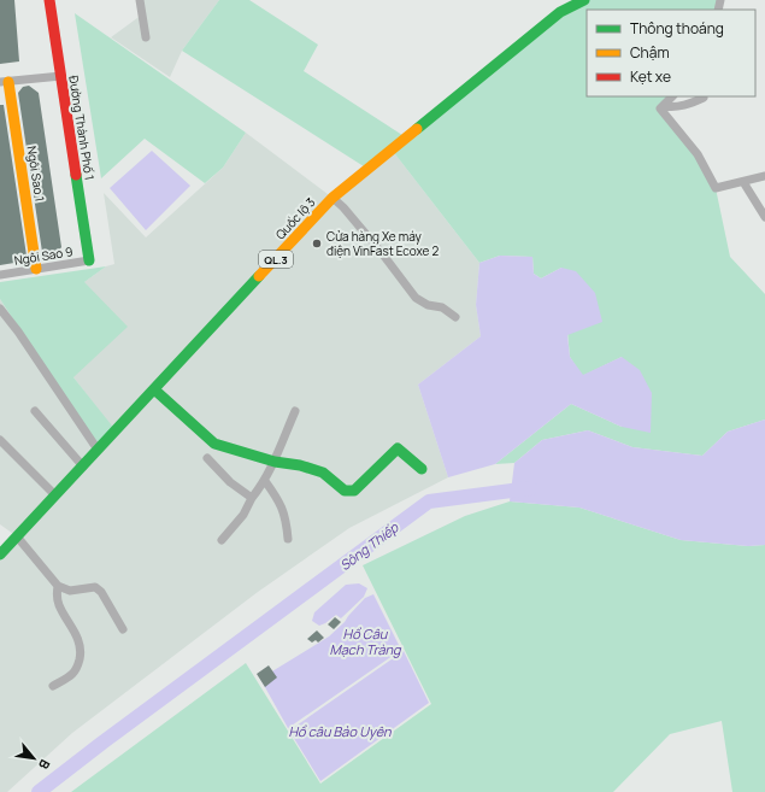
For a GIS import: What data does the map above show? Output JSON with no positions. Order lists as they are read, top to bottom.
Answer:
{
  "streets": {
    "main road": [
      "Đường Thành Phố 1",
      "Ngôi Sao 1",
      "Quốc lộ 3",
      "QL.3"
    ],
    "street": ["Ngôi Sao 9"]
  },
  "crossings": [
    ["Đường Thành Phố 1", "Ngôi Sao 9"],
    ["Ngôi Sao 1", "Ngôi Sao 9"]
  ],
  "water": ["Sông Thiếp", "Hồ Câu Mạch Tràng", "Hồ câu Bảo Uyên"],
  "places": ["Cửa hàng Xe máy điện VinFast Ecoxe 2"],
  "legend": ["Thông thoáng", "Chậm", "Kẹt xe"],
  "north": "bottom right"
}
